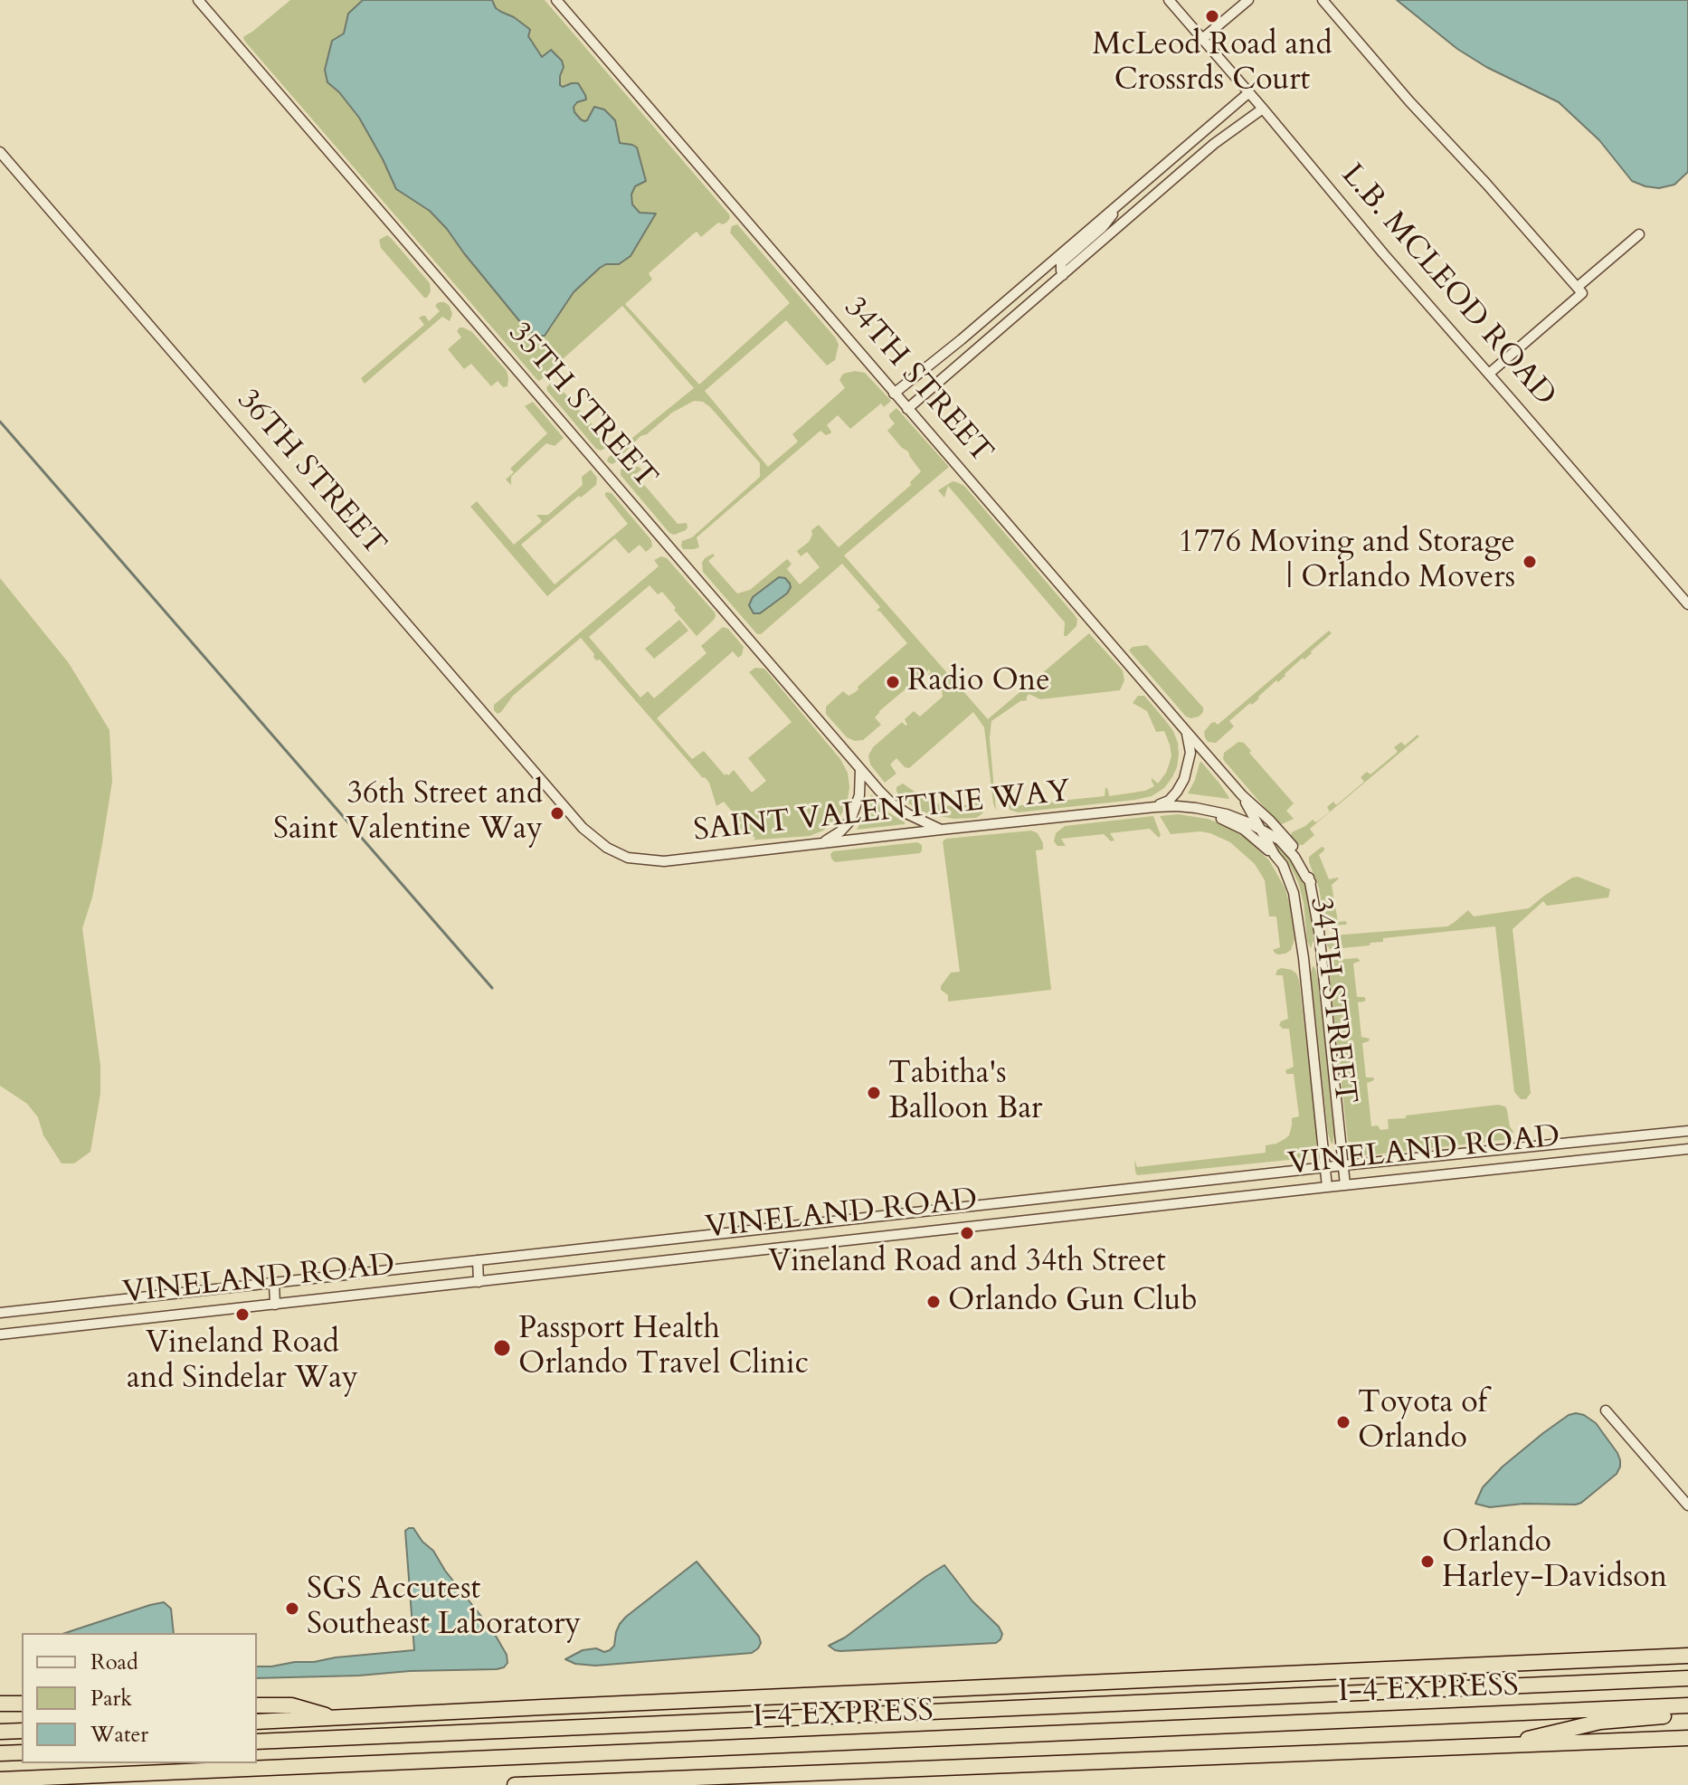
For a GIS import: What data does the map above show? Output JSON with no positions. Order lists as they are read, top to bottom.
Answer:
{
  "streets": {
    "highway": ["I-4 EXPRESS"],
    "street": [
      "L.B. MCLEOD ROAD",
      "34TH STREET",
      "35TH STREET",
      "36TH STREET",
      "SAINT VALENTINE WAY",
      "VINELAND ROAD"
    ]
  },
  "crossings": [
    ["34TH STREET", "SAINT VALENTINE WAY"],
    ["34TH STREET", "VINELAND ROAD"],
    ["35TH STREET", "SAINT VALENTINE WAY"],
    ["36TH STREET", "SAINT VALENTINE WAY"]
  ],
  "places": [
    "McLeod Road and Crossrds Court",
    "1776 Moving and Storage | Orlando Movers",
    "Radio One",
    "36th Street and Saint Valentine Way",
    "Tabitha's Balloon Bar",
    "Vineland Road and 34th Street",
    "Orlando Gun Club",
    "Vineland Road and Sindelar Way",
    "Passport Health Orlando Travel Clinic",
    "Toyota of Orlando",
    "Orlando Harley-Davidson",
    "SGS Accutest Southeast Laboratory"
  ],
  "legend": ["Road", "Park", "Water"]
}
